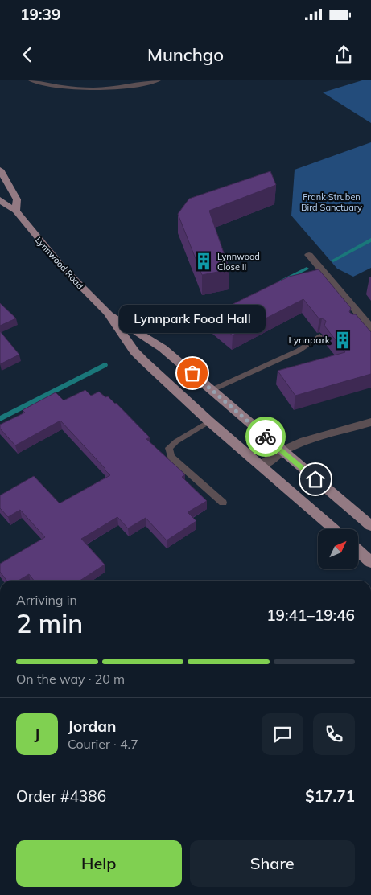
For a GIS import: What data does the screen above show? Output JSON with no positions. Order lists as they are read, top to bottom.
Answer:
{
  "streets": {
    "main road": ["Lynnwood Road"]
  },
  "parks": ["Frank Struben Bird Sanctuary"],
  "places": {
    "building": ["Lynnwood Close II", "Lynnpark"],
    "other": ["Lynnpark Food Hall"]
  },
  "north": "top right",
  "page": {
    "status": "19:39",
    "header": "Munchgo",
    "bubble": "Lynnpark Food Hall",
    "heading": ["2 min", "Arriving in", "19:41–19:46"],
    "panel": [
      "Jordan",
      "Courier · 4.7",
      "Order #4386",
      "$17.71"
    ],
    "bar": "On the way · 20 m",
    "round": "J",
    "buttons": ["Help", "Share"]
  }
}
